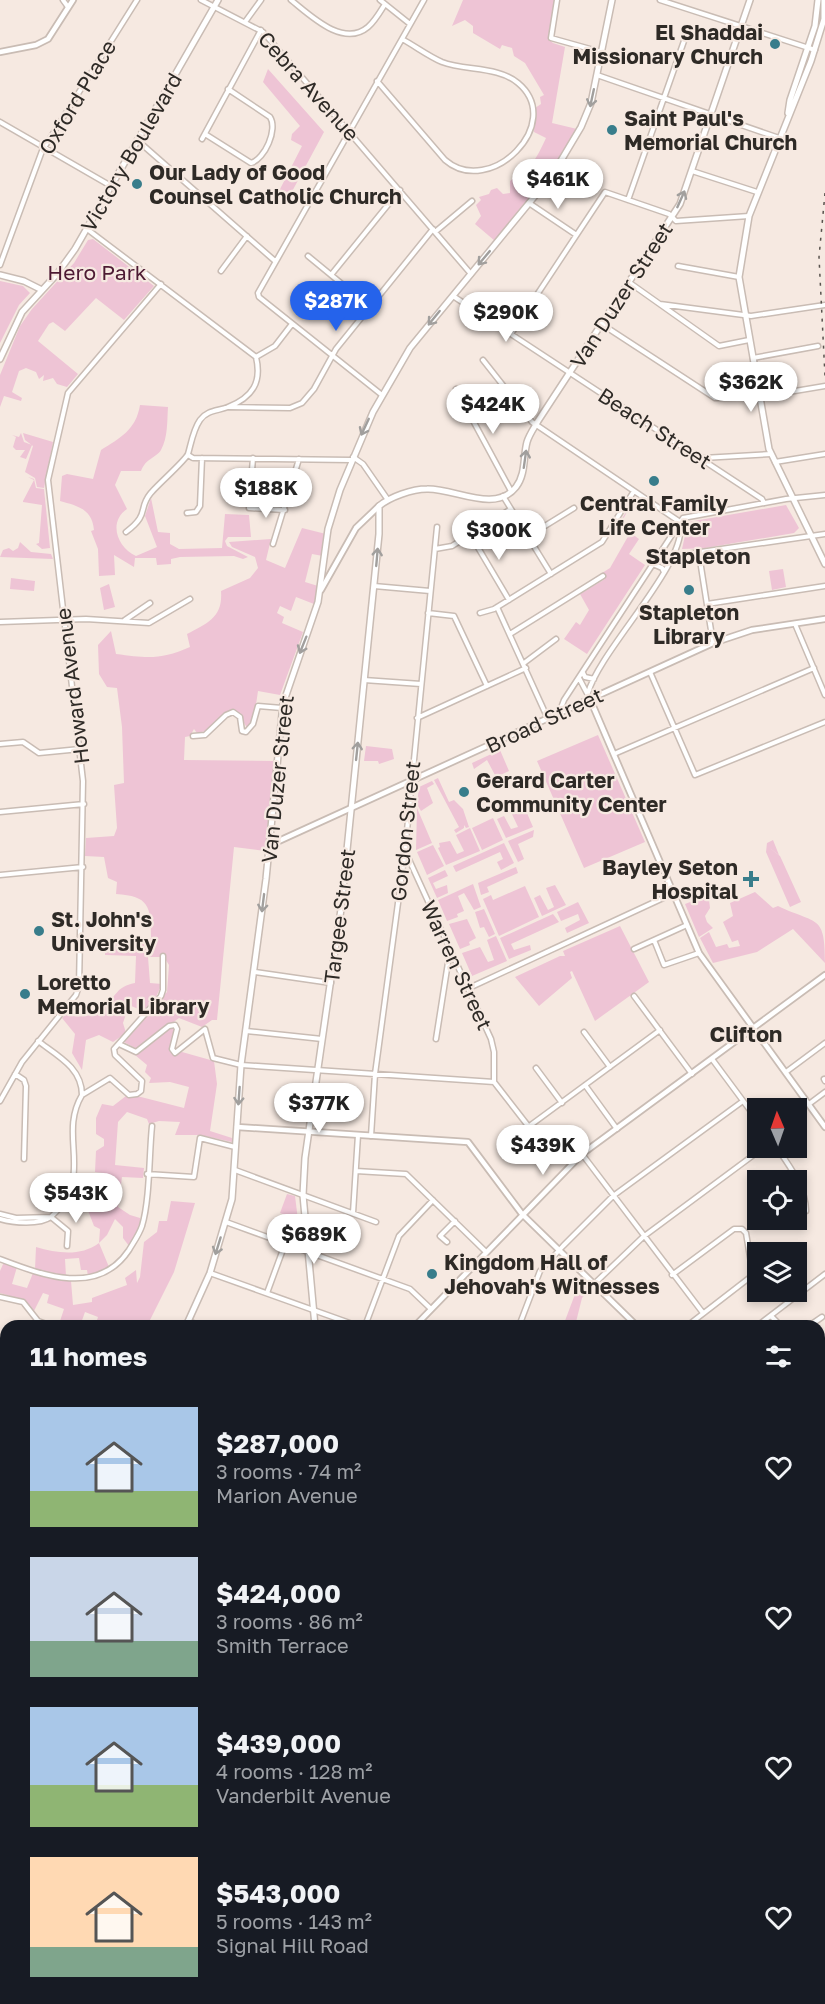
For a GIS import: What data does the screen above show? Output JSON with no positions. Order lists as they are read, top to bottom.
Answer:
{
  "streets": {
    "main road": ["Victory Boulevard", "Van Duzer Street", "Targee Street"],
    "street": [
      "Cebra Avenue",
      "Oxford Place",
      "Beach Street",
      "Howard Avenue",
      "Broad Street",
      "Gordon Street",
      "Warren Street"
    ]
  },
  "crossings": [
    ["Cebra Avenue", "Victory Boulevard"],
    ["Van Duzer Street", "Beach Street"],
    ["Van Duzer Street", "Broad Street"],
    ["Van Duzer Street", "Targee Street"],
    ["Broad Street", "Gordon Street"],
    ["Broad Street", "Targee Street"],
    ["Gordon Street", "Warren Street"]
  ],
  "districts": ["Stapleton", "Clifton"],
  "parks": ["Hero Park"],
  "places": {
    "other": [
      "El Shaddai Missionary Church",
      "Saint Paul's Memorial Church",
      "Our Lady of Good Counsel Catholic Church",
      "Central Family Life Center",
      "Stapleton Library",
      "Gerard Carter Community Center",
      "St. John's University",
      "Loretto Memorial Library",
      "Kingdom Hall of Jehovah's Witnesses"
    ],
    "health": ["Bayley Seton Hospital"]
  },
  "north": "top",
  "page": {
    "price": [
      "$461K",
      "$287K",
      "$290K",
      "$362K",
      "$424K",
      "$188K",
      "$300K",
      "$377K",
      "$439K",
      "$543K",
      "$689K"
    ],
    "heading": "11 homes",
    "list": [
      {
        "name": "$287,000",
        "note": "3 rooms · 74 m² · Marion Avenue"
      },
      {
        "name": "$424,000",
        "note": "3 rooms · 86 m² · Smith Terrace"
      },
      {
        "name": "$439,000",
        "note": "4 rooms · 128 m² · Vanderbilt Avenue"
      },
      {
        "name": "$543,000",
        "note": "5 rooms · 143 m² · Signal Hill Road"
      }
    ]
  }
}
